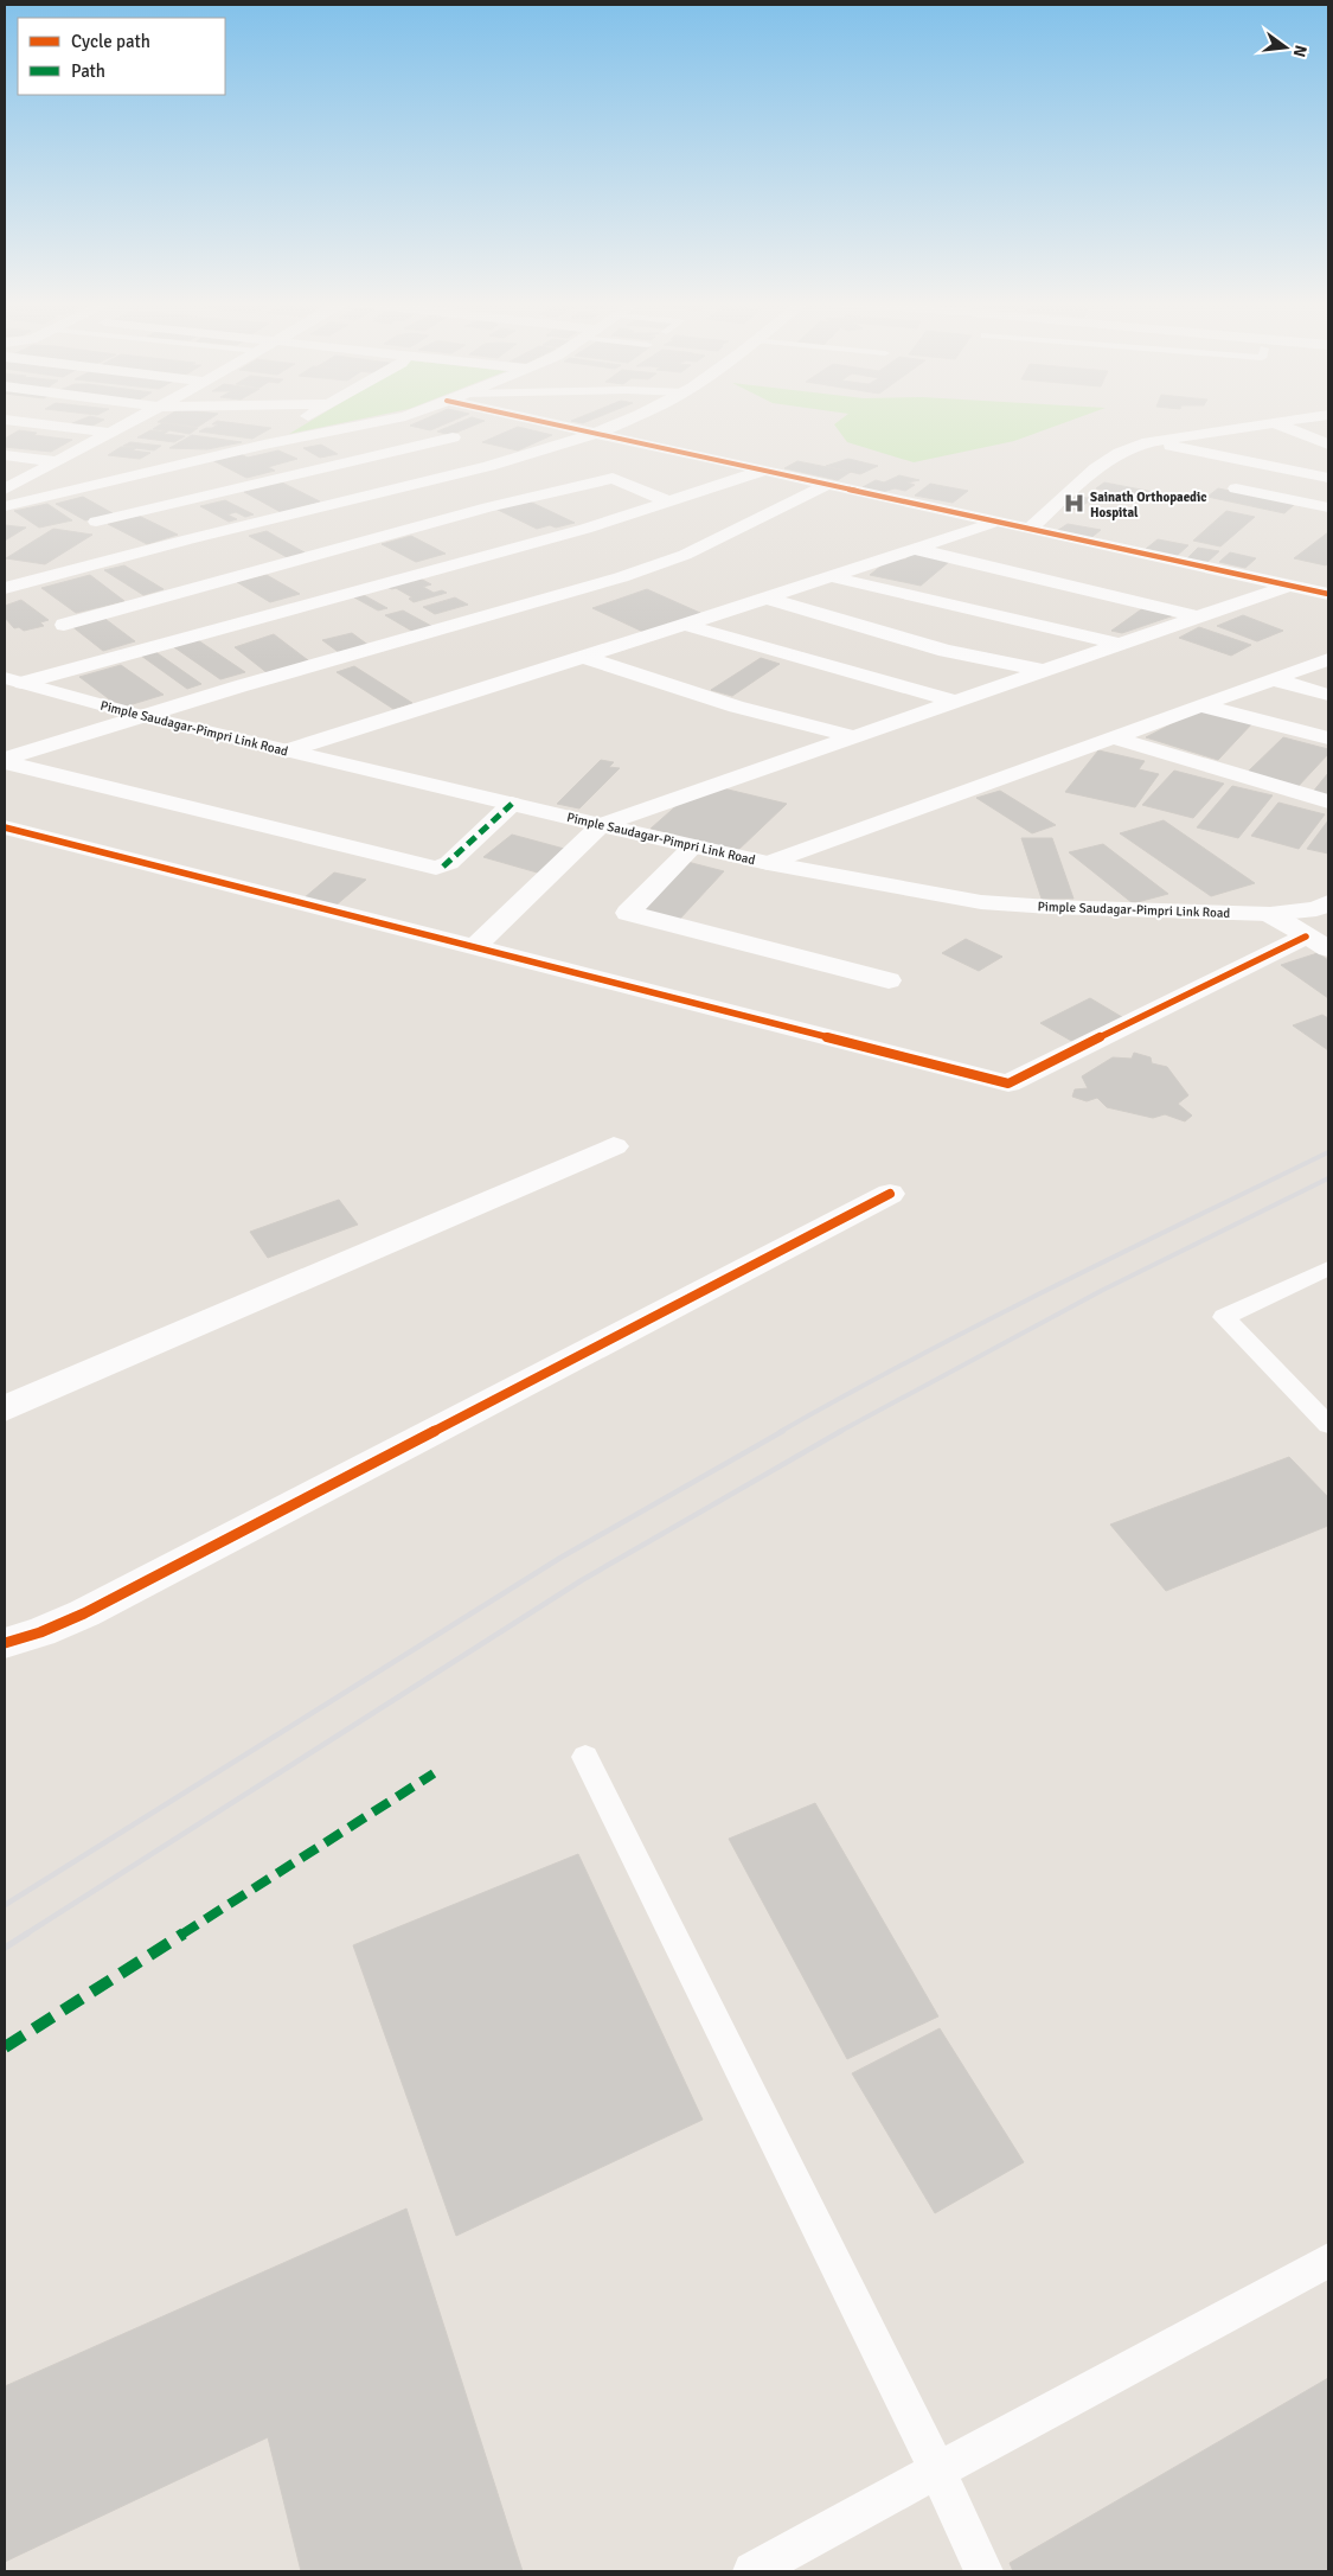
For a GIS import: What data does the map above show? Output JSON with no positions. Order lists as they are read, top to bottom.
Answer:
{
  "streets": {
    "street": ["Pimple Saudagar-Pimpri Link Road"]
  },
  "places": {
    "hospital": ["Sainath Orthopaedic Hospital"]
  },
  "legend": ["Cycle path", "Path"],
  "north": "right"
}
